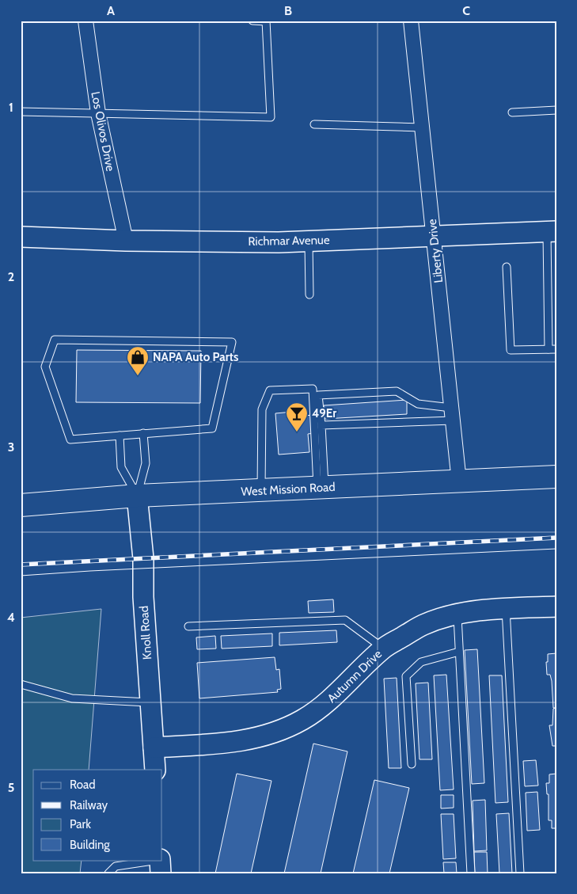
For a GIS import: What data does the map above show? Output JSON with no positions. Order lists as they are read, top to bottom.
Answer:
{
  "streets": {
    "main road": ["West Mission Road"],
    "street": [
      "Los Olivos Drive",
      "Richmar Avenue",
      "Liberty Drive",
      "Knoll Road",
      "Autumn Drive"
    ]
  },
  "crossings": [
    ["Los Olivos Drive", "Richmar Avenue"],
    ["Richmar Avenue", "Liberty Drive"],
    ["Liberty Drive", "West Mission Road"],
    ["West Mission Road", "Knoll Road"],
    ["Knoll Road", "Autumn Drive"]
  ],
  "places": {
    "shop": ["NAPA Auto Parts"],
    "bar": ["49Er"]
  },
  "legend": [
    "Road",
    "Railway",
    "Park",
    "Building"
  ],
  "grid": {
    "columns": ["A", "B", "C"],
    "rows": [
      "1",
      "2",
      "3",
      "4",
      "5"
    ]
  }
}
